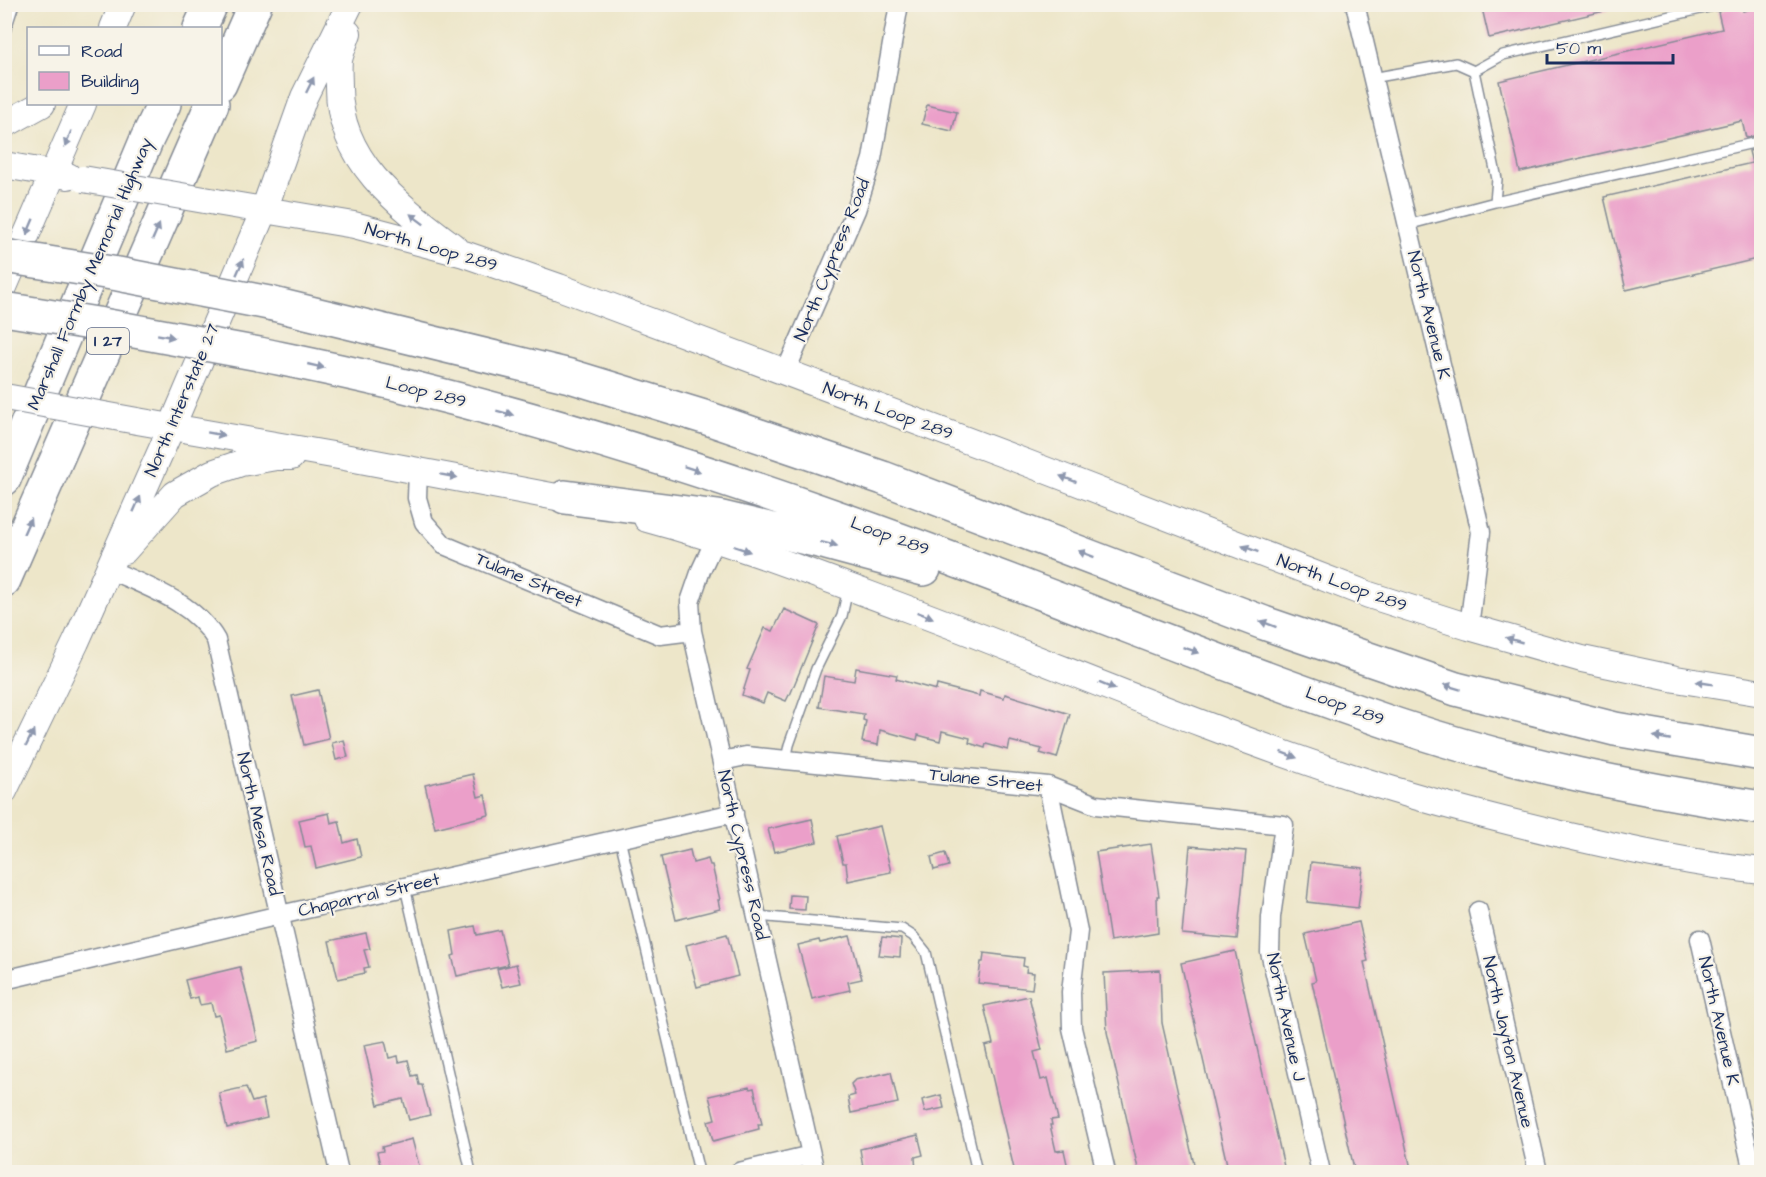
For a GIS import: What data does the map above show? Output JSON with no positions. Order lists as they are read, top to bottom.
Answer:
{
  "streets": {
    "highway": ["Marshall Formby Memorial Highway", "I 27", "Loop 289"],
    "main road": ["North Loop 289", "North Interstate 27"],
    "street": [
      "North Cypress Road",
      "North Avenue K",
      "Tulane Street",
      "North Mesa Road",
      "Chaparral Street",
      "North Avenue J",
      "North Jayton Avenue"
    ]
  },
  "crossings": [
    ["North Loop 289", "North Cypress Road"],
    ["North Loop 289", "North Avenue K"],
    ["North Loop 289", "North Interstate 27"],
    ["North Cypress Road", "Tulane Street"],
    ["North Cypress Road", "Chaparral Street"],
    ["North Interstate 27", "North Mesa Road"],
    ["Tulane Street", "North Avenue J"],
    ["North Mesa Road", "Chaparral Street"]
  ],
  "one_way": ["North Interstate 27"],
  "legend": ["Road", "Building"],
  "scale_bar": "50 m"
}
